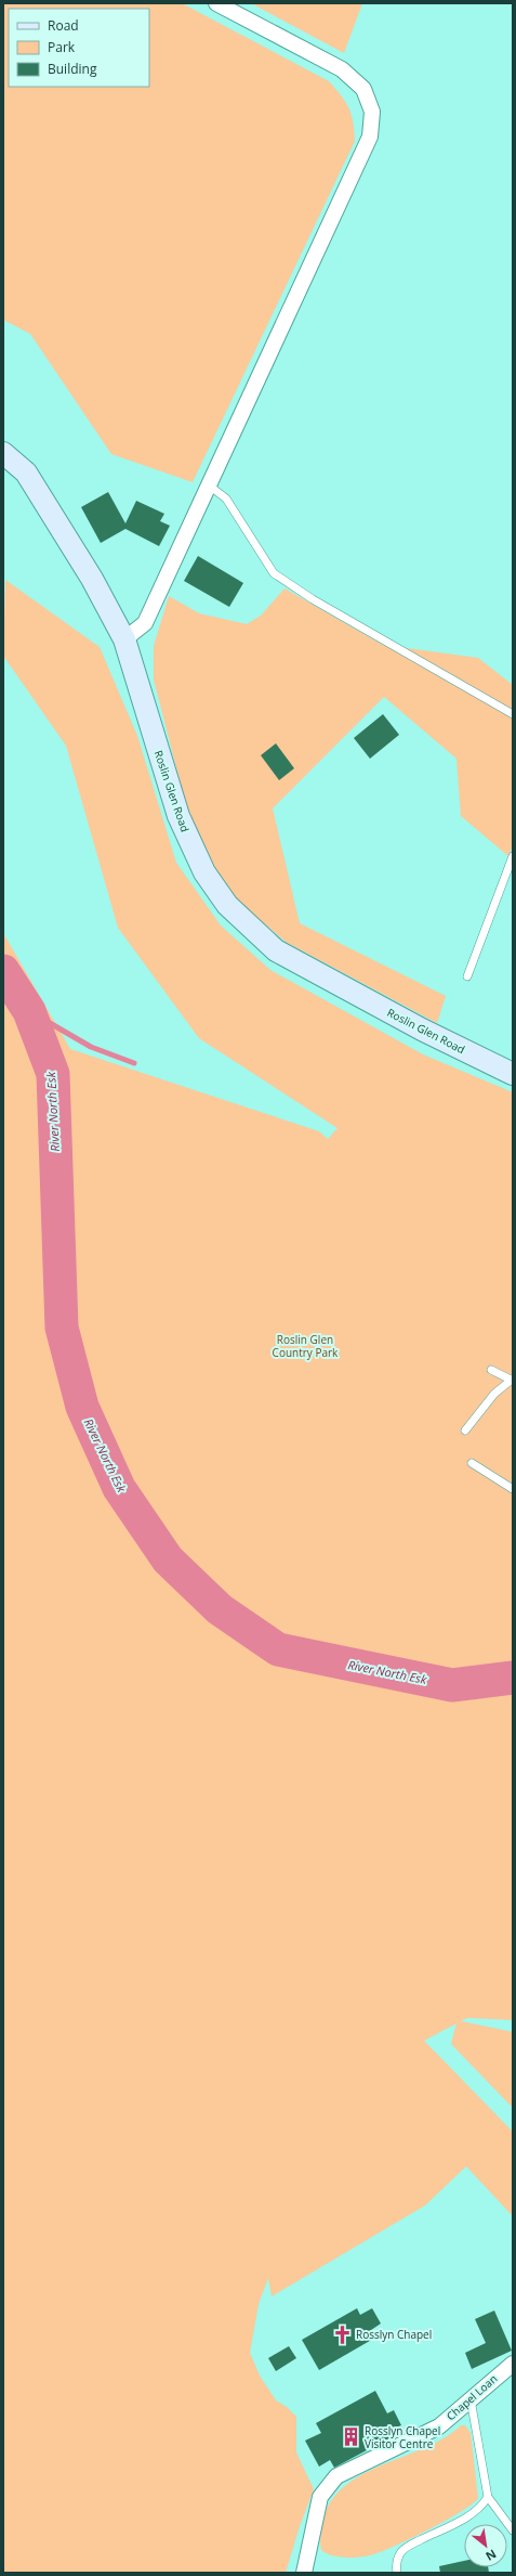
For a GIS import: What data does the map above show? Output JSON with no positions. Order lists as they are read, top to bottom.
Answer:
{
  "streets": {
    "main road": ["Roslin Glen Road"],
    "street": ["Chapel Loan"]
  },
  "water": ["River North Esk"],
  "parks": ["Roslin Glen Country Park"],
  "places": {
    "church": ["Rosslyn Chapel"],
    "building": ["Rosslyn Chapel Visitor Centre"]
  },
  "legend": ["Road", "Park", "Building"],
  "north": "bottom right"
}
